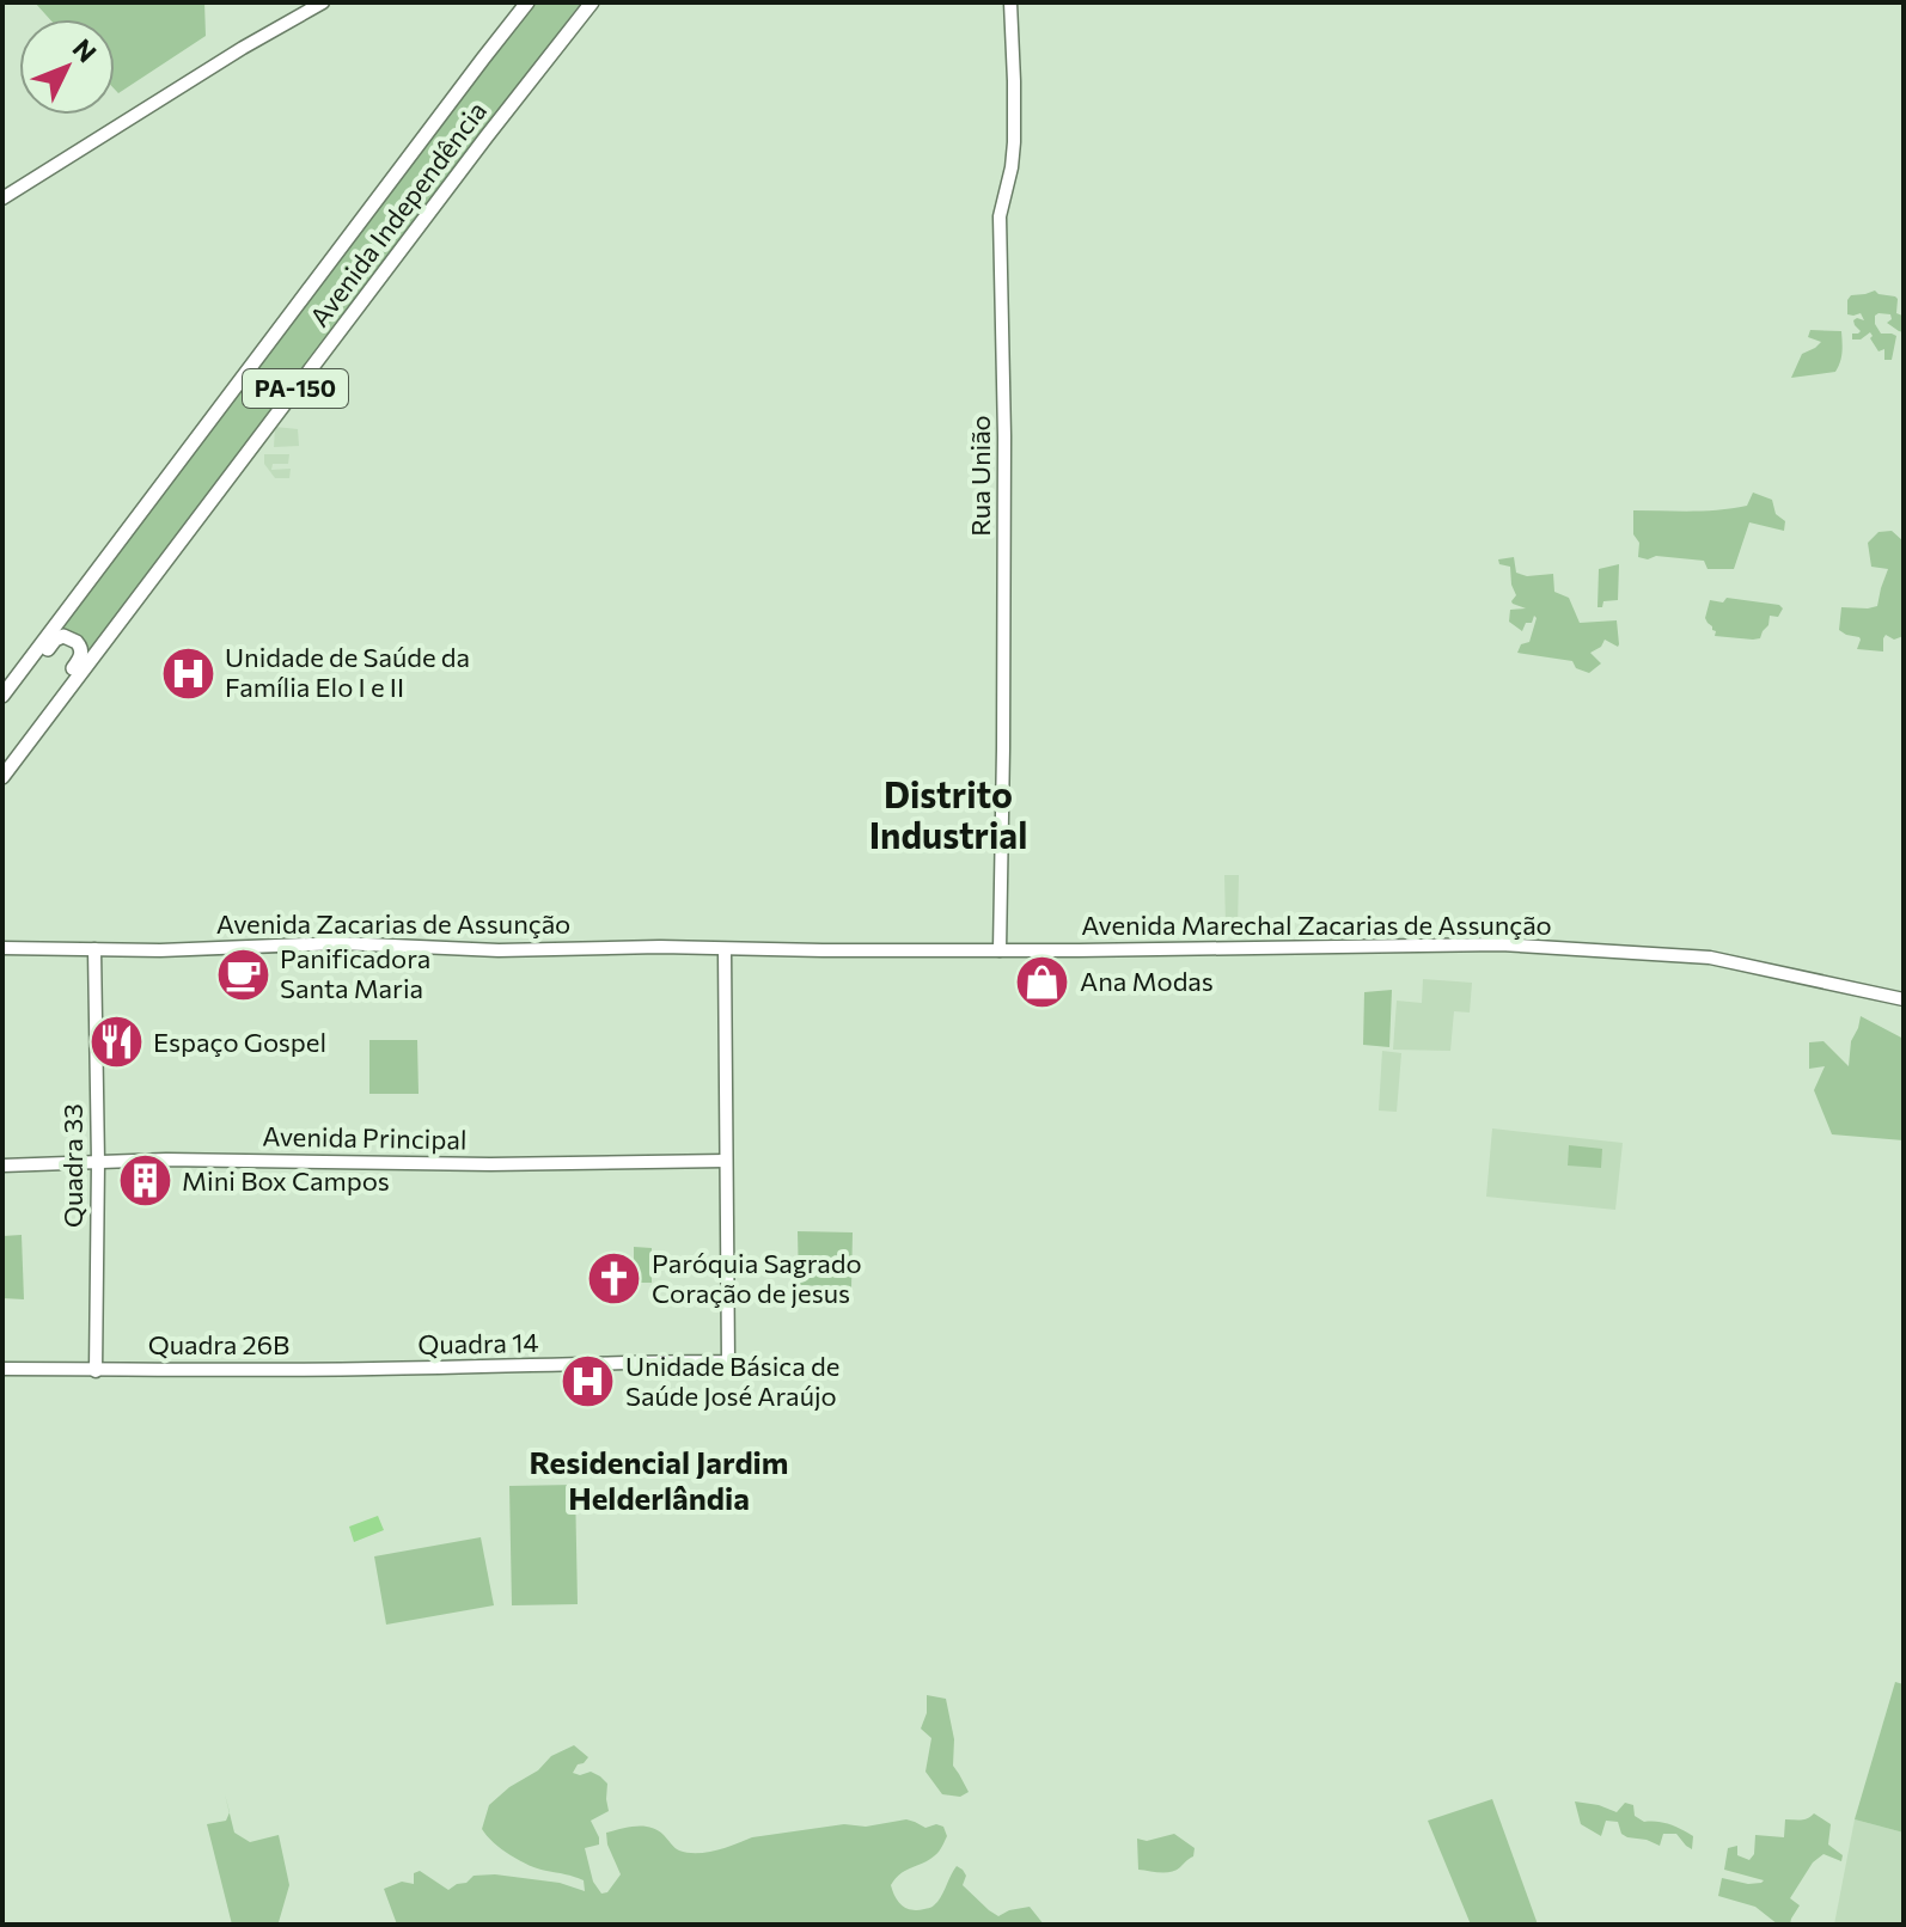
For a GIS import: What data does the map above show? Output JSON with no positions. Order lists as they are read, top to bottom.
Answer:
{
  "streets": {
    "main road": ["Avenida Independência", "PA-150"],
    "street": [
      "Rua União",
      "Avenida Zacarias de Assunção",
      "Avenida Marechal Zacarias de Assunção",
      "Avenida Principal",
      "Quadra 33",
      "Quadra 14",
      "Quadra 26B"
    ]
  },
  "crossings": [
    ["Rua União", "Avenida Marechal Zacarias de Assunção"],
    ["Avenida Zacarias de Assunção", "Avenida Marechal Zacarias de Assunção"],
    ["Avenida Zacarias de Assunção", "Quadra 33"],
    ["Avenida Principal", "Quadra 33"],
    ["Avenida Principal", "Quadra 14"],
    ["Quadra 33", "Quadra 26B"],
    ["Quadra 14", "Quadra 26B"]
  ],
  "districts": ["Distrito Industrial", "Residencial Jardim Helderlândia"],
  "places": {
    "hospital": ["Unidade de Saúde da Família Elo I e II", "Unidade Básica de Saúde José Araújo"],
    "cafe": ["Panificadora Santa Maria"],
    "shop": ["Ana Modas"],
    "restaurant": ["Espaço Gospel"],
    "building": ["Mini Box Campos"],
    "church": ["Paróquia Sagrado Coração de jesus"]
  },
  "north": "top right"
}
